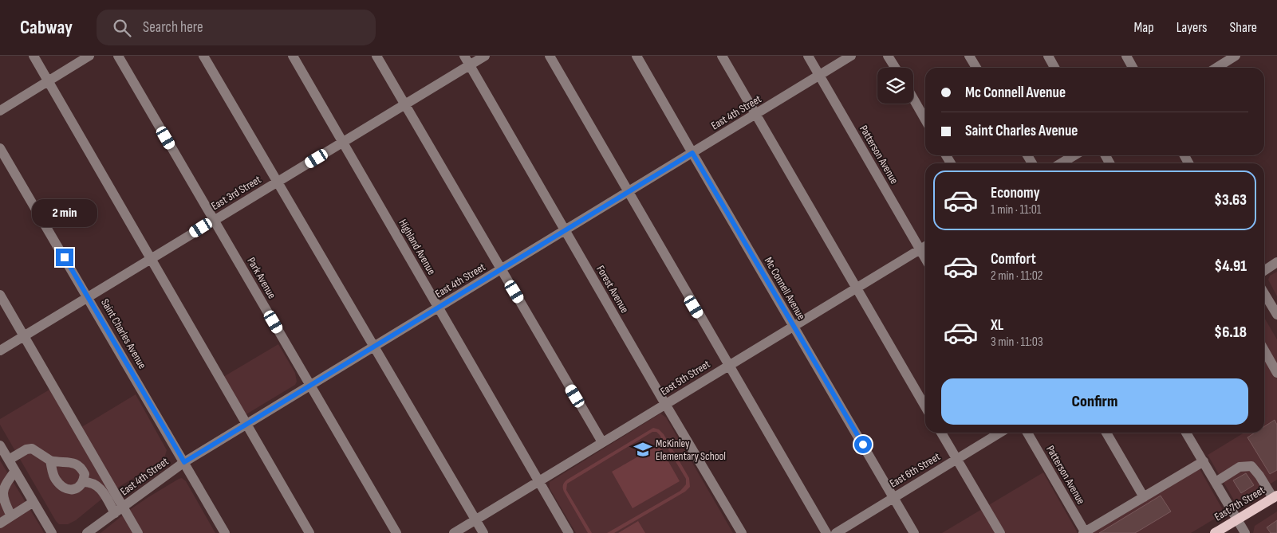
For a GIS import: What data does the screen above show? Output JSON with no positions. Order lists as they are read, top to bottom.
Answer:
{
  "streets": {
    "main road": ["East 7th Street"],
    "street": [
      "East 4th Street",
      "Patterson Avenue",
      "East 3rd Street",
      "Highland Avenue",
      "Park Avenue",
      "Mc Connell Avenue",
      "Forest Avenue",
      "Saint Charles Avenue",
      "East 5th Street",
      "East 6th Street"
    ]
  },
  "crossings": [
    ["East 4th Street", "Patterson Avenue"],
    ["East 4th Street", "Highland Avenue"],
    ["East 4th Street", "Park Avenue"],
    ["East 4th Street", "Mc Connell Avenue"],
    ["East 4th Street", "Forest Avenue"],
    ["East 4th Street", "Saint Charles Avenue"],
    ["Patterson Avenue", "East 5th Street"],
    ["East 3rd Street", "Highland Avenue"],
    ["East 3rd Street", "Park Avenue"],
    ["East 3rd Street", "Forest Avenue"],
    ["East 3rd Street", "Saint Charles Avenue"],
    ["Highland Avenue", "East 5th Street"],
    ["Mc Connell Avenue", "East 5th Street"],
    ["Mc Connell Avenue", "East 6th Street"],
    ["Forest Avenue", "East 5th Street"]
  ],
  "places": {
    "school or university": ["McKinley Elementary School"]
  },
  "page": {
    "header": "Cabway",
    "search": "Search here",
    "nav": ["Map", "Layers", "Share"],
    "banner": ["Mc Connell Avenue", "Saint Charles Avenue"],
    "list": [
      {
        "name": "Economy",
        "note": "1 min · 11:01",
        "value": "$3.63"
      },
      {
        "name": "Comfort",
        "note": "2 min · 11:02",
        "value": "$4.91"
      },
      {
        "name": "XL",
        "note": "3 min · 11:03",
        "value": "$6.18"
      }
    ],
    "bubble": "2 min",
    "buttons": "Confirm"
  }
}
